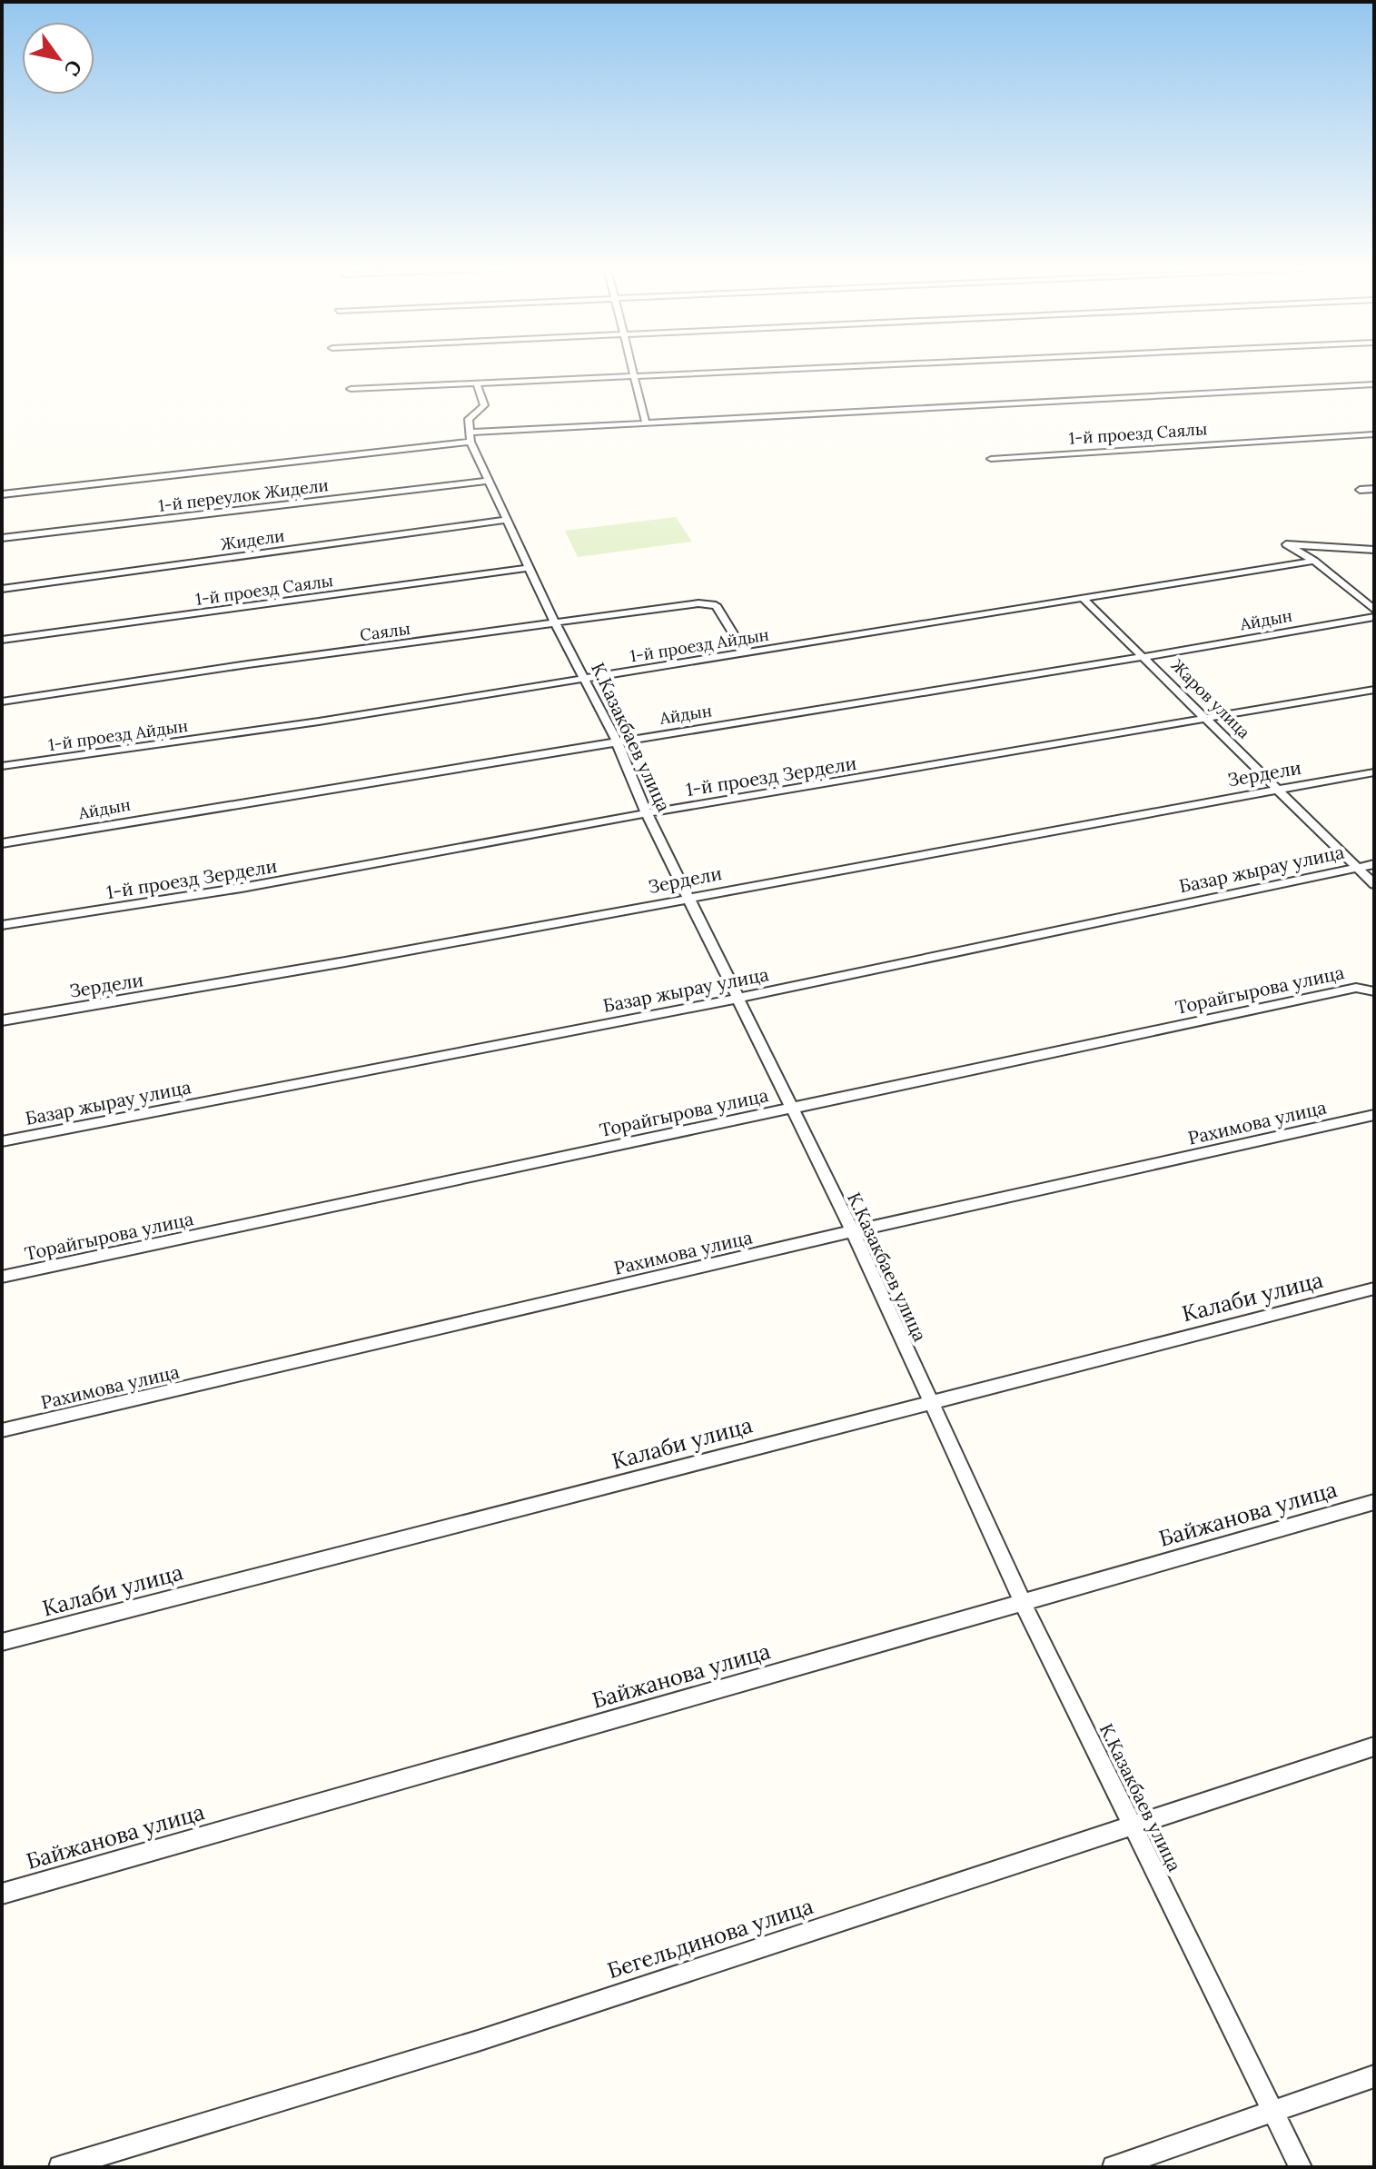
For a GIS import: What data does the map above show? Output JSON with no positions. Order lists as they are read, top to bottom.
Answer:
{
  "streets": {
    "street": [
      "1-й проезд Саялы",
      "1-й переулок Жидели",
      "Жидели",
      "Айдын",
      "Саялы",
      "1-й проезд Айдын",
      "Жаров улица",
      "К.Казакбаев улица",
      "Зердели",
      "1-й проезд Зердели",
      "Базар жырау улица",
      "Торайгырова улица",
      "Рахимова улица",
      "Калаби улица",
      "Байжанова улица",
      "Бегельдинова улица"
    ]
  },
  "crossings": [
    ["1-й проезд Саялы", "К.Казакбаев улица"],
    ["1-й переулок Жидели", "К.Казакбаев улица"],
    ["Жидели", "К.Казакбаев улица"],
    ["Айдын", "Жаров улица"],
    ["Айдын", "К.Казакбаев улица"],
    ["Саялы", "1-й проезд Айдын"],
    ["Саялы", "К.Казакбаев улица"],
    ["1-й проезд Айдын", "Жаров улица"],
    ["1-й проезд Айдын", "К.Казакбаев улица"],
    ["Жаров улица", "Зердели"],
    ["Жаров улица", "1-й проезд Зердели"],
    ["Жаров улица", "Базар жырау улица"],
    ["К.Казакбаев улица", "Зердели"],
    ["К.Казакбаев улица", "1-й проезд Зердели"],
    ["К.Казакбаев улица", "Базар жырау улица"],
    ["К.Казакбаев улица", "Торайгырова улица"],
    ["К.Казакбаев улица", "Рахимова улица"],
    ["К.Казакбаев улица", "Калаби улица"],
    ["К.Казакбаев улица", "Байжанова улица"],
    ["К.Казакбаев улица", "Бегельдинова улица"]
  ],
  "north": "bottom right"
}
